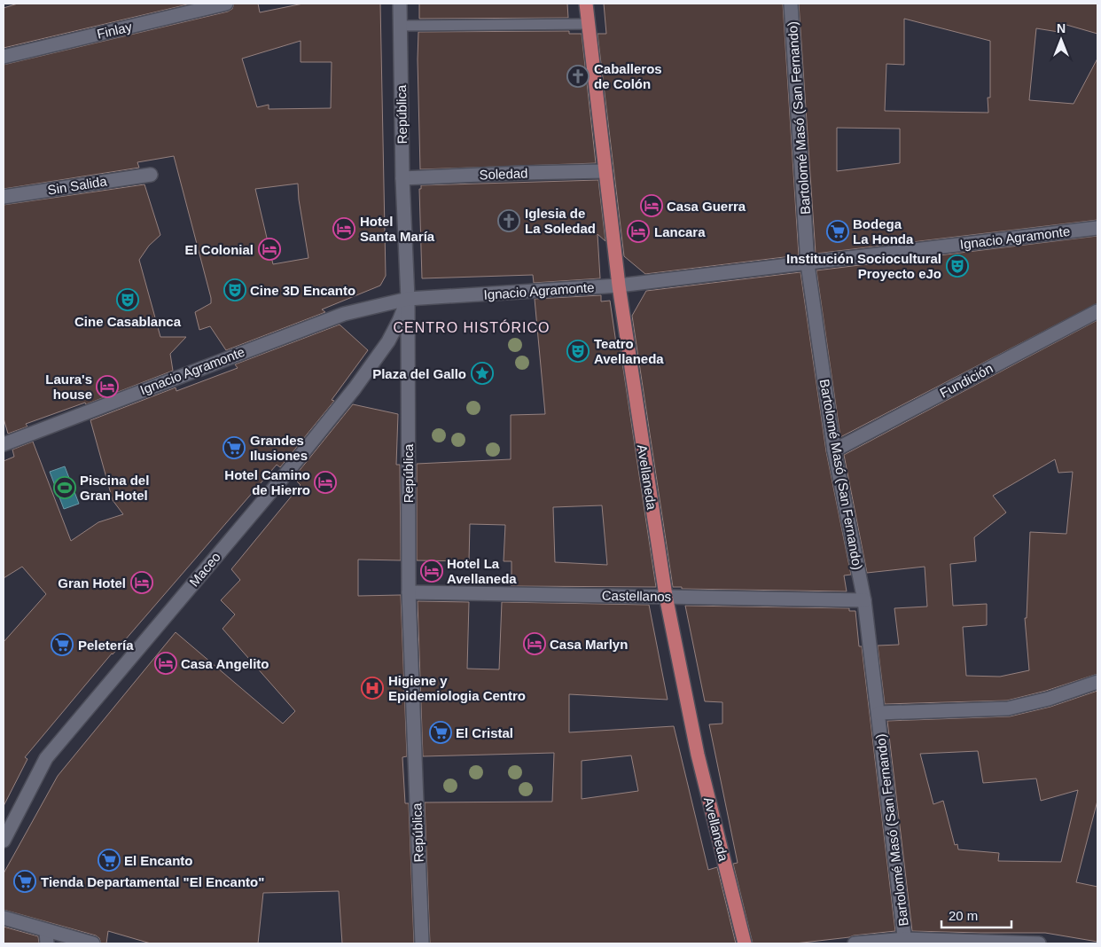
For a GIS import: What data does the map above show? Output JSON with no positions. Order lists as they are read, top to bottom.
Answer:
{
  "streets": {
    "main road": ["Avellaneda"],
    "street": [
      "Finlay",
      "República",
      "Bartolomé Masó (San Fernando)",
      "Soledad",
      "Sin Salida",
      "Ignacio Agramonte",
      "Fundición",
      "Maceo",
      "Castellanos"
    ]
  },
  "crossings": [
    ["República", "Soledad"],
    ["República", "Ignacio Agramonte"],
    ["República", "Maceo"],
    ["República", "Castellanos"],
    ["Bartolomé Masó (San Fernando)", "Ignacio Agramonte"],
    ["Bartolomé Masó (San Fernando)", "Fundición"],
    ["Bartolomé Masó (San Fernando)", "Castellanos"],
    ["Soledad", "Avellaneda"],
    ["Ignacio Agramonte", "Avellaneda"],
    ["Ignacio Agramonte", "Maceo"],
    ["Avellaneda", "Castellanos"]
  ],
  "districts": ["CENTRO HISTÓRICO"],
  "places": {
    "church": ["Caballeros de Colón", "Iglesia de La Soledad"],
    "hotel": [
      "Casa Guerra",
      "Hotel Santa María",
      "Lancara",
      "El Colonial",
      "Laura's house",
      "Hotel Camino de Hierro",
      "Hotel La Avellaneda",
      "Gran Hotel",
      "Casa Marlyn",
      "Casa Angelito"
    ],
    "supermarket": [
      "Bodega La Honda",
      "Grandes Ilusiones",
      "Peletería",
      "El Cristal",
      "El Encanto",
      "Tienda Departamental \"El Encanto\""
    ],
    "theatre": [
      "Institución Sociocultural Proyecto eJo",
      "Cine 3D Encanto",
      "Cine Casablanca",
      "Teatro Avellaneda"
    ],
    "place": ["Plaza del Gallo"],
    "sports": ["Piscina del Gran Hotel"],
    "hospital": ["Higiene y Epidemiologia Centro"]
  },
  "scale_bar": "20 m",
  "north": "top"
}
